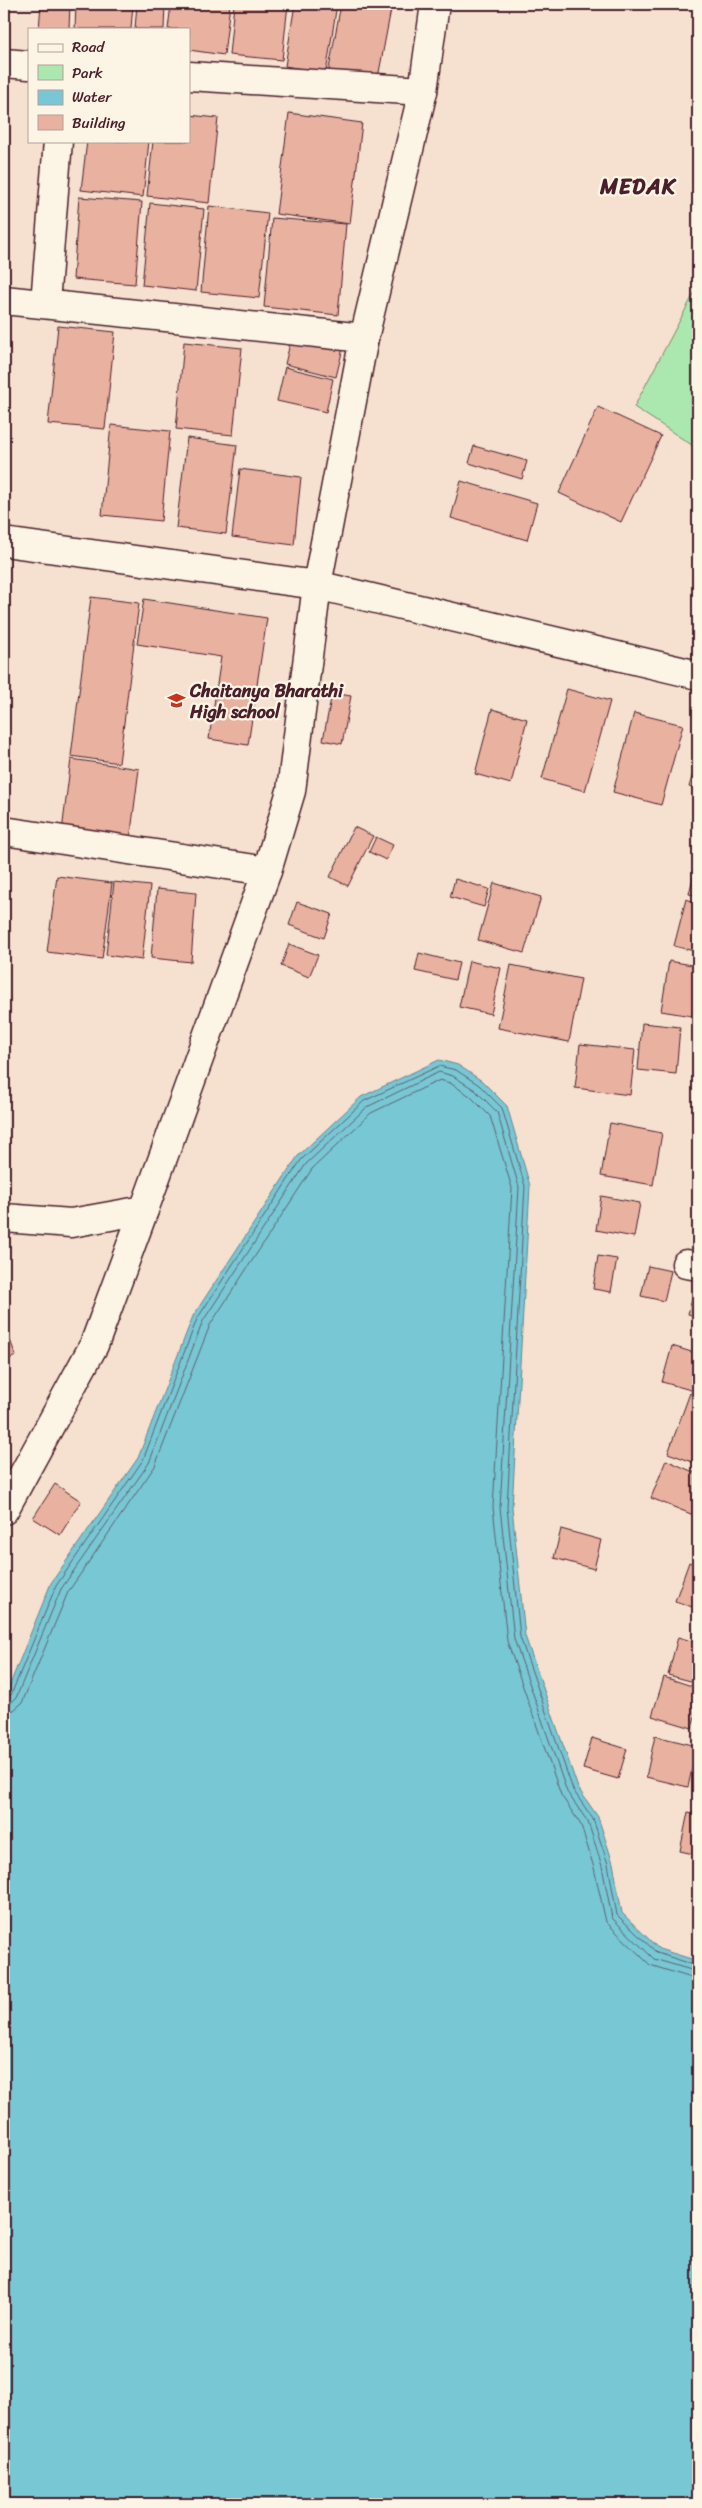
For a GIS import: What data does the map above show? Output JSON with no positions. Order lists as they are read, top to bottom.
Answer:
{
  "districts": ["MEDAK"],
  "places": {
    "school or university": ["Chaitanya Bharathi High school"]
  },
  "legend": [
    "Road",
    "Park",
    "Water",
    "Building"
  ]
}
